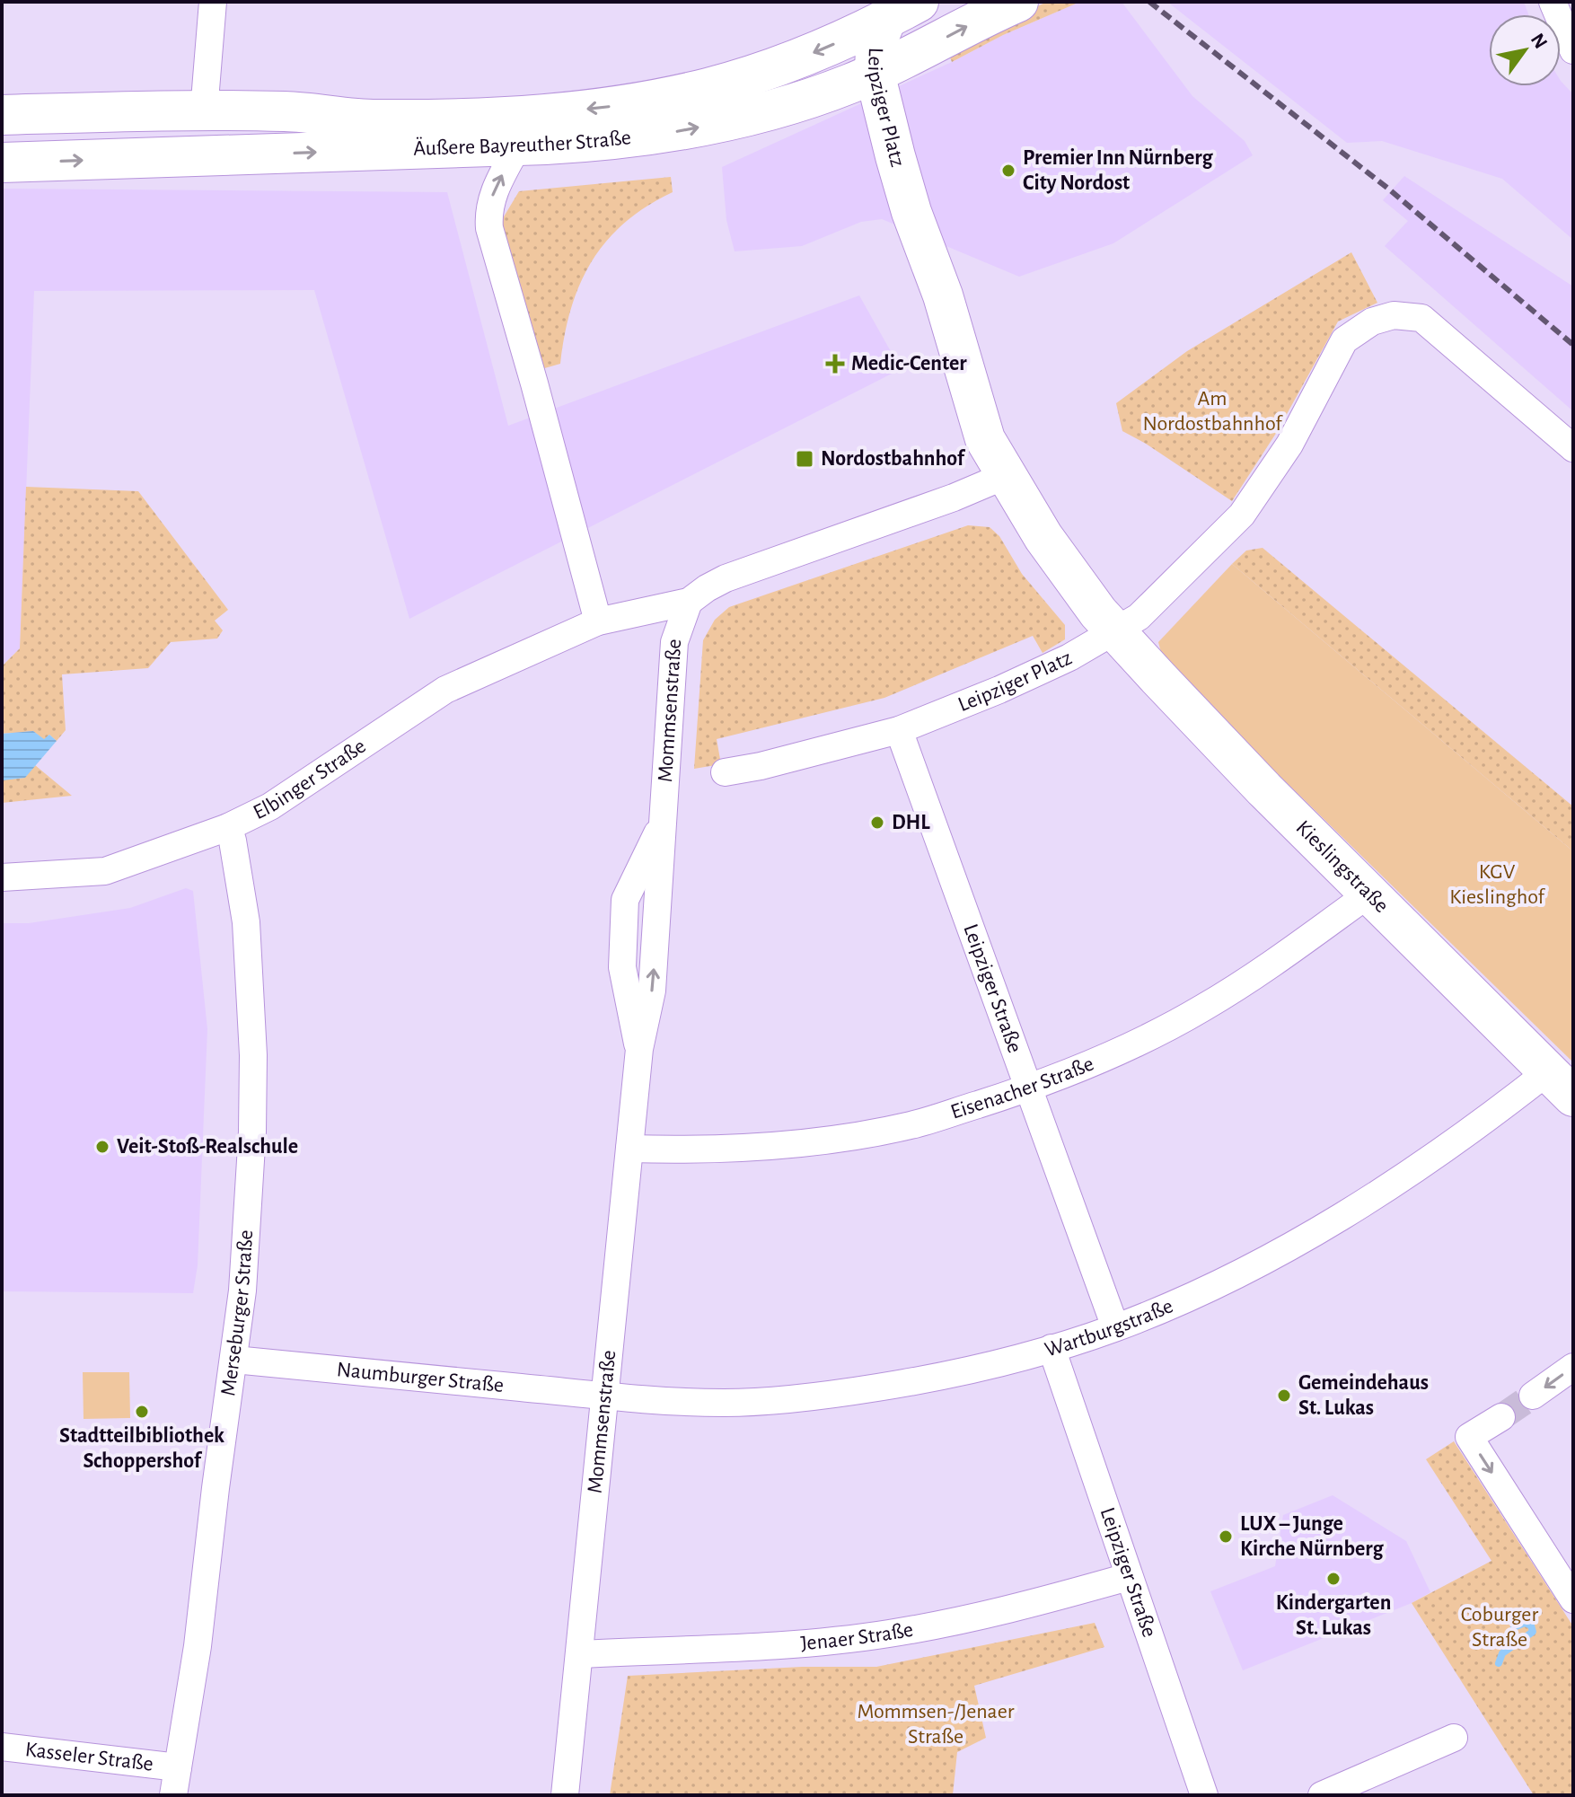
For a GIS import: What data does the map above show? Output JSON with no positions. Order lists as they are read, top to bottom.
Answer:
{
  "streets": {
    "main road": ["Leipziger Platz", "Äußere Bayreuther Straße", "Kieslingstraße"],
    "street": [
      "Mommsenstraße",
      "Elbinger Straße",
      "Leipziger Straße",
      "Eisenacher Straße",
      "Merseburger Straße",
      "Wartburgstraße",
      "Naumburger Straße",
      "Jenaer Straße",
      "Kasseler Straße"
    ]
  },
  "crossings": [
    ["Leipziger Platz", "Äußere Bayreuther Straße"],
    ["Leipziger Platz", "Kieslingstraße"],
    ["Leipziger Platz", "Leipziger Straße"],
    ["Mommsenstraße", "Eisenacher Straße"],
    ["Mommsenstraße", "Wartburgstraße"],
    ["Mommsenstraße", "Naumburger Straße"],
    ["Mommsenstraße", "Jenaer Straße"],
    ["Elbinger Straße", "Merseburger Straße"],
    ["Kieslingstraße", "Eisenacher Straße"],
    ["Kieslingstraße", "Wartburgstraße"],
    ["Leipziger Straße", "Eisenacher Straße"],
    ["Leipziger Straße", "Wartburgstraße"],
    ["Leipziger Straße", "Jenaer Straße"],
    ["Merseburger Straße", "Naumburger Straße"],
    ["Merseburger Straße", "Kasseler Straße"],
    ["Wartburgstraße", "Naumburger Straße"]
  ],
  "parks": [
    "Am Nordostbahnhof",
    "KGV Kieslinghof",
    "Coburger Straße",
    "Mommsen-/Jenaer Straße"
  ],
  "places": {
    "other": [
      "Premier Inn Nürnberg City Nordost",
      "DHL",
      "Veit-Stoß-Realschule",
      "Gemeindehaus St. Lukas",
      "Stadtteilbibliothek Schoppershof",
      "LUX – Junge Kirche Nürnberg",
      "Kindergarten St. Lukas"
    ],
    "health": ["Medic-Center"],
    "transit": ["Nordostbahnhof"]
  },
  "north": "top right"
}
